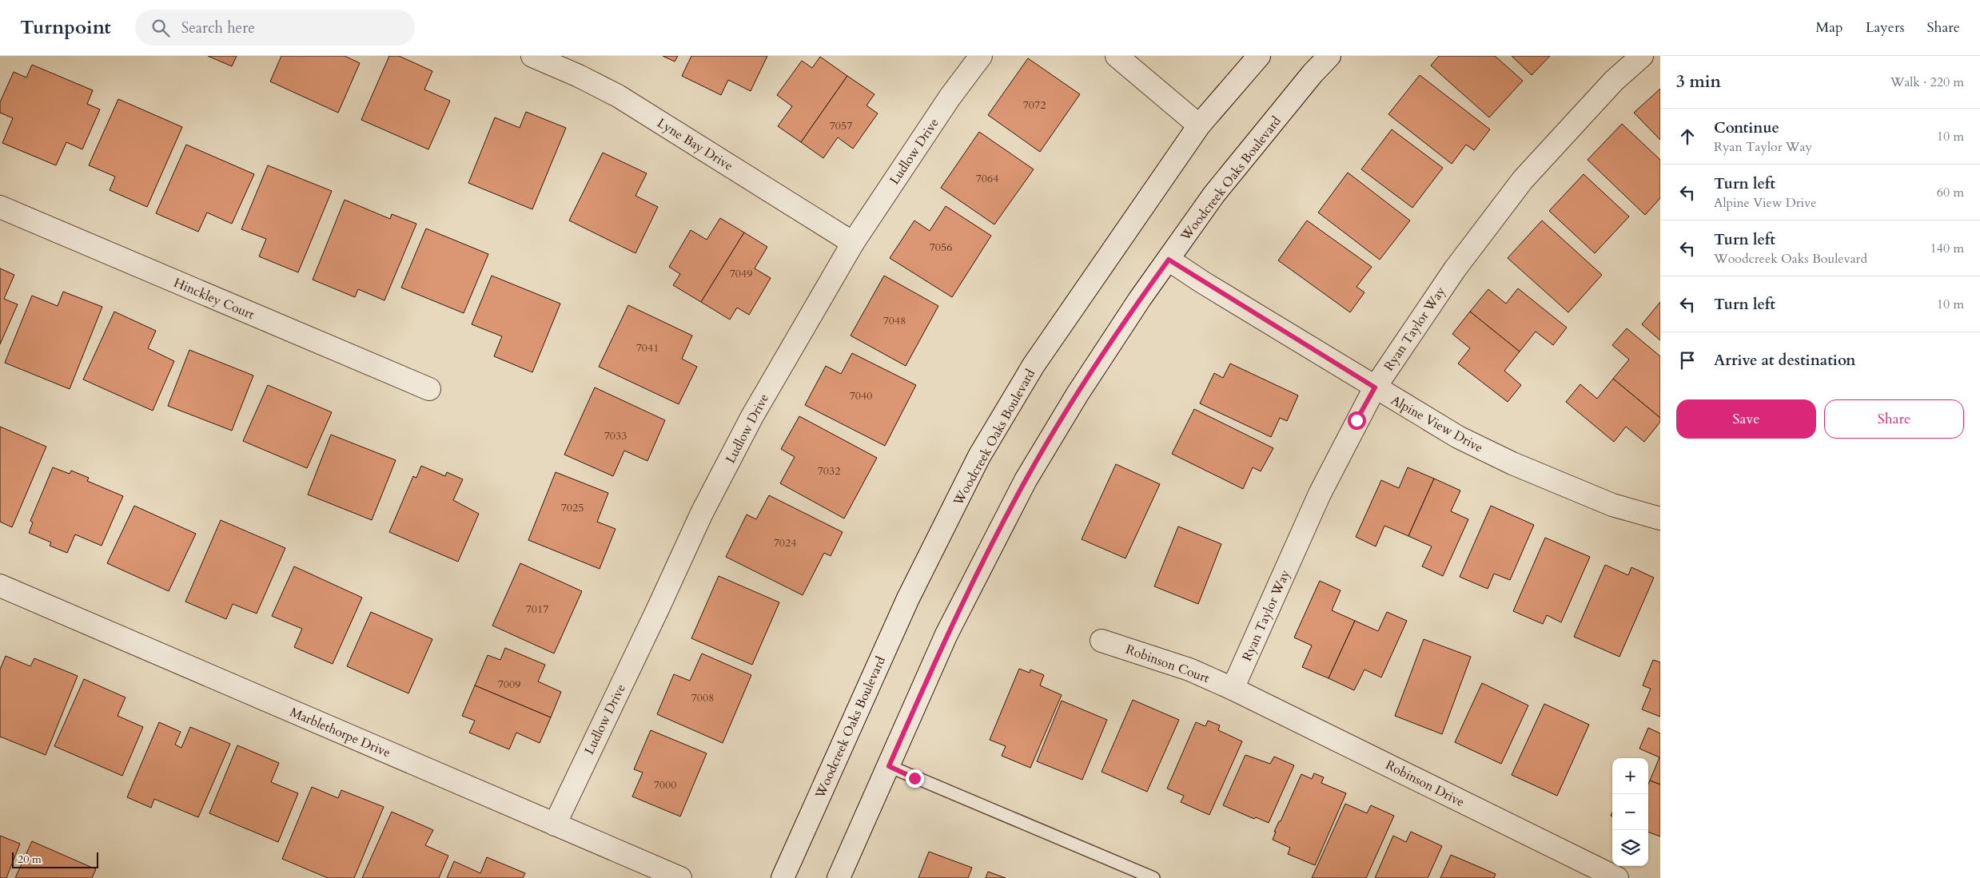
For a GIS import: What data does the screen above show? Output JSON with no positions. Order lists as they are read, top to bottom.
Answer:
{
  "streets": {
    "street": [
      "Lyne Bay Drive",
      "Ludlow Drive",
      "Woodcreek Oaks Boulevard",
      "Hinckley Court",
      "Ryan Taylor Way",
      "Alpine View Drive",
      "Robinson Court",
      "Marblethorpe Drive",
      "Robinson Drive"
    ]
  },
  "crossings": [
    ["Lyne Bay Drive", "Ludlow Drive"],
    ["Ludlow Drive", "Marblethorpe Drive"],
    ["Woodcreek Oaks Boulevard", "Alpine View Drive"],
    ["Ryan Taylor Way", "Alpine View Drive"],
    ["Ryan Taylor Way", "Robinson Court"],
    ["Ryan Taylor Way", "Robinson Drive"],
    ["Robinson Court", "Robinson Drive"]
  ],
  "house_numbers": [
    "7072",
    "7057",
    "7064",
    "7056",
    "7049",
    "7048",
    "7041",
    "7040",
    "7033",
    "7032",
    "7025",
    "7024",
    "7017",
    "7009",
    "7008",
    "7000"
  ],
  "scale_bar": "20 m",
  "page": {
    "header": "Turnpoint",
    "search": "Search here",
    "nav": ["Map", "Layers", "Share"],
    "heading": ["3 min", "Walk · 220 m"],
    "list": [
      ["Continue", "Ryan Taylor Way", "10 m"],
      ["Turn left", "Alpine View Drive", "60 m"],
      ["Turn left", "Woodcreek Oaks Boulevard", "140 m"],
      ["Turn left", "10 m"],
      "Arrive at destination"
    ],
    "buttons": ["Save", "Share"],
    "map_buttons": ["+", "−"],
    "scale": "20 m"
  }
}
